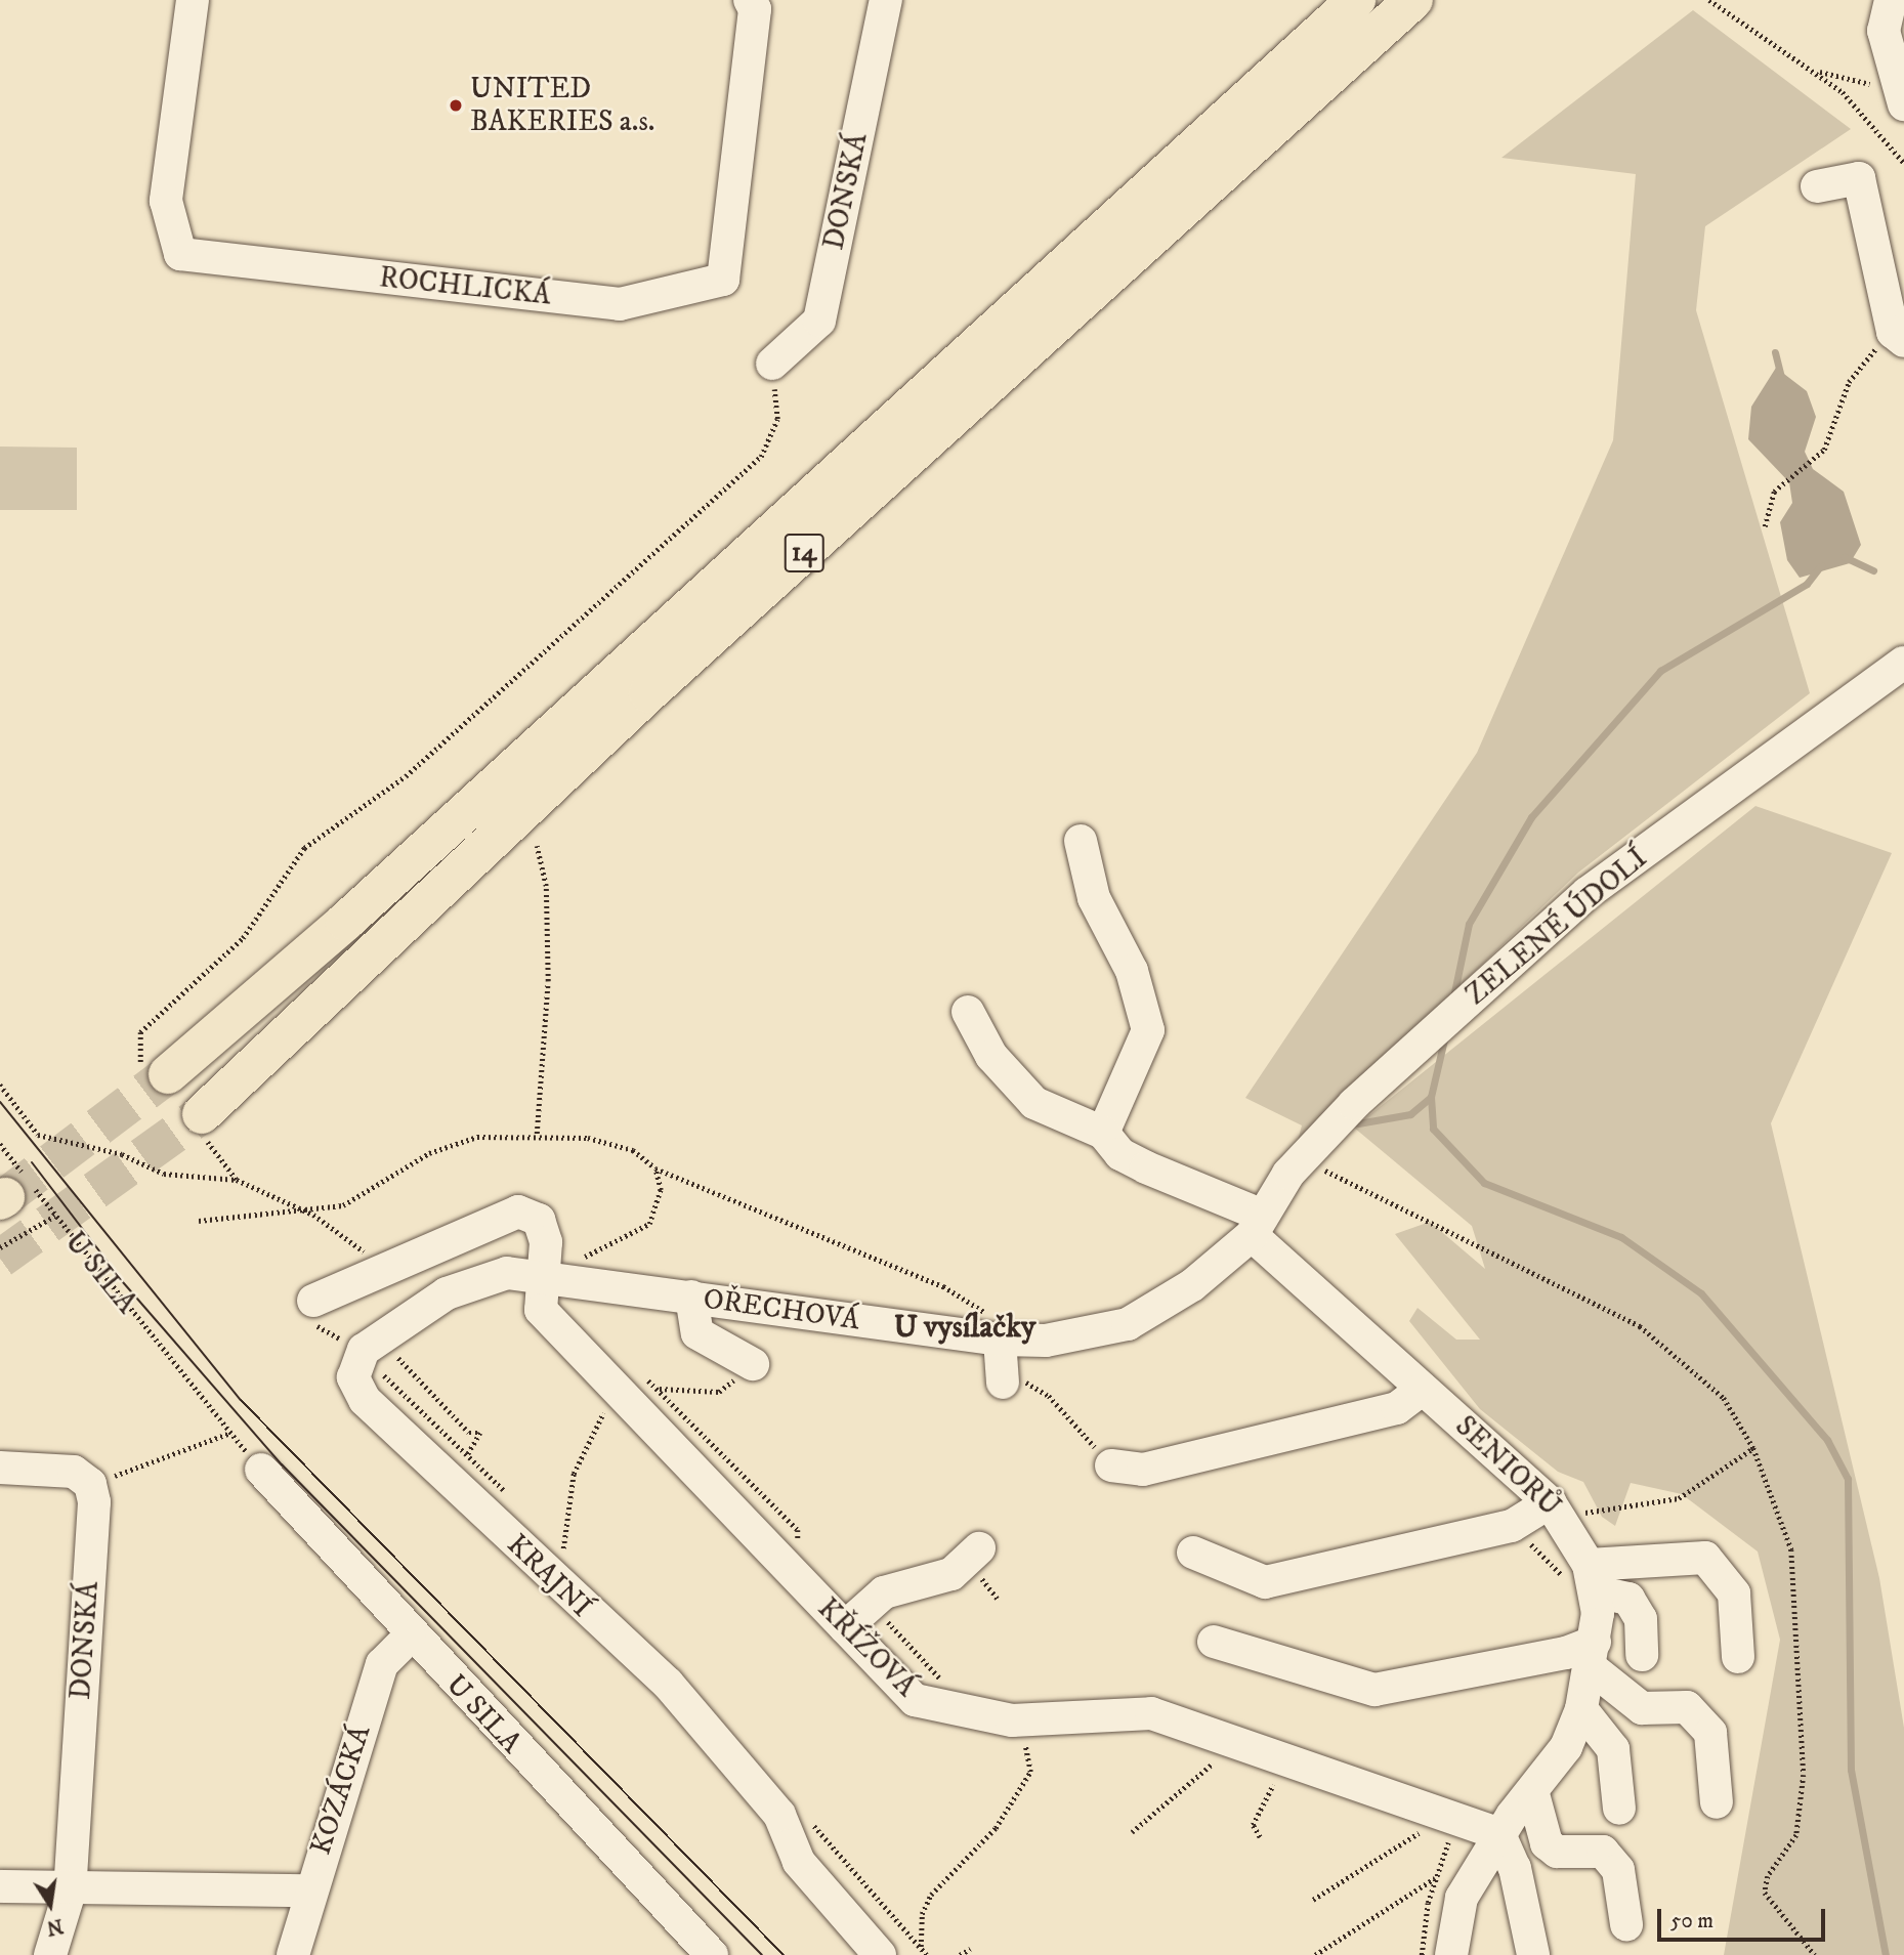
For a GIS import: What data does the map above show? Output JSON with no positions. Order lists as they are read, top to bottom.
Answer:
{
  "streets": {
    "highway": ["14"],
    "street": [
      "DONSKÁ",
      "ROCHLICKÁ",
      "ZELENÉ ÚDOLÍ",
      "U SILA",
      "OŘECHOVÁ",
      "SENIORŮ",
      "KRAJNÍ",
      "KŘÍŽOVÁ",
      "KOZÁCKÁ"
    ]
  },
  "crossings": [
    ["ZELENÉ ÚDOLÍ", "OŘECHOVÁ"],
    ["ZELENÉ ÚDOLÍ", "SENIORŮ"],
    ["U SILA", "KOZÁCKÁ"],
    ["OŘECHOVÁ", "SENIORŮ"],
    ["OŘECHOVÁ", "KŘÍŽOVÁ"]
  ],
  "districts": ["U vysílačky"],
  "places": ["UNITED BAKERIES a.s."],
  "scale_bar": "50 m",
  "north": "bottom"
}
